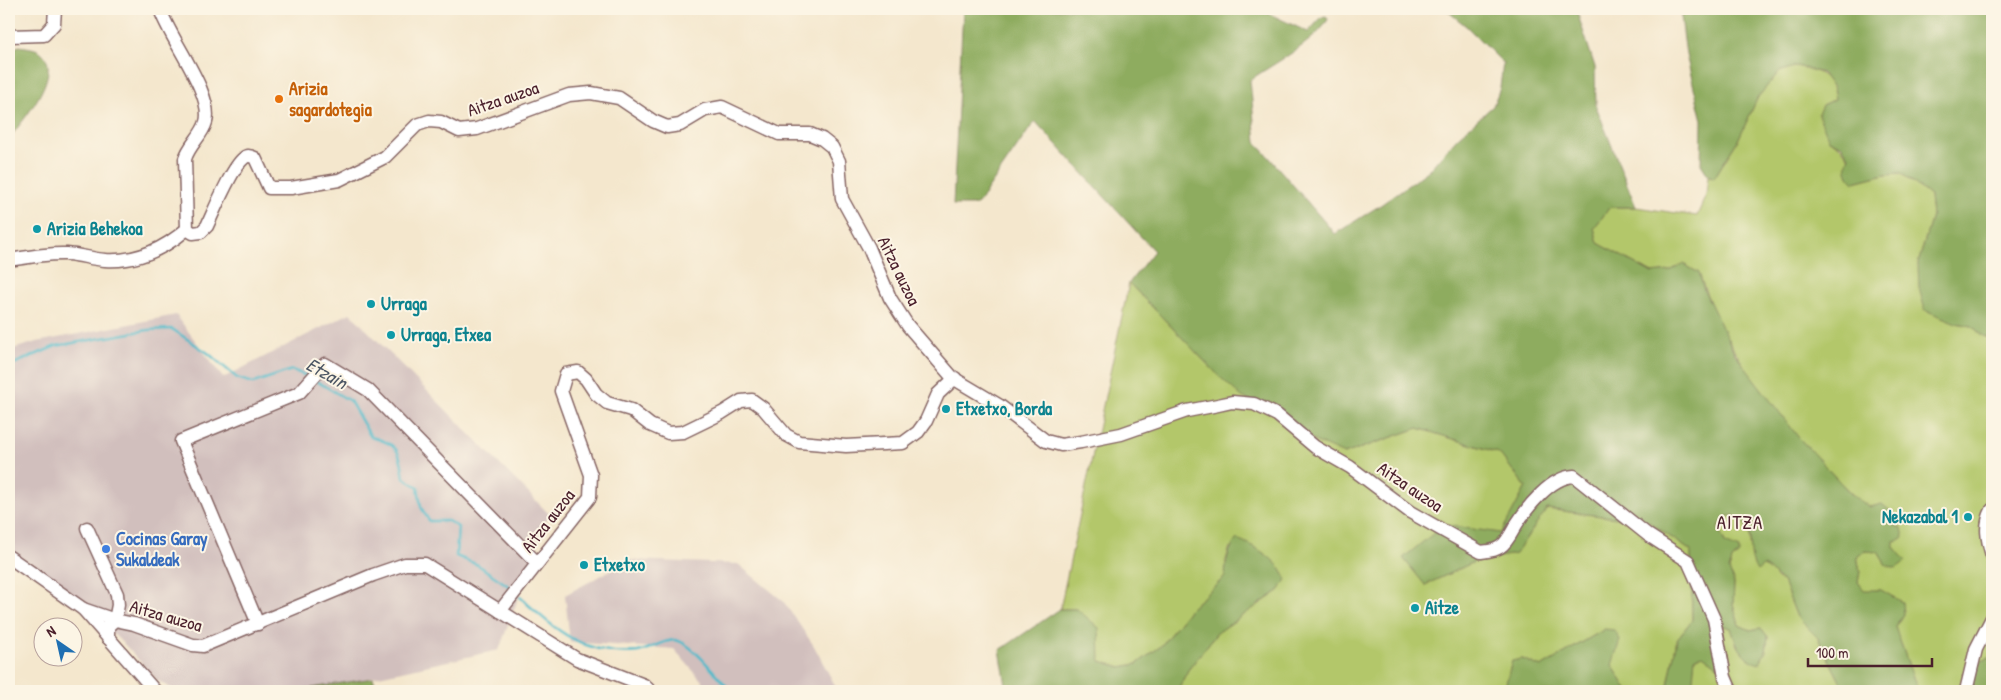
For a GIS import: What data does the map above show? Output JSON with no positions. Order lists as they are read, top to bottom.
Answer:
{
  "streets": {
    "street": ["Aitza auzoa"]
  },
  "districts": ["AITZA"],
  "water": ["Etzain"],
  "places": [
    "Arizia sagardotegia",
    "Arizia Behekoa",
    "Urraga",
    "Urraga, Etxea",
    "Etxetxo, Borda",
    "Nekazabal 1",
    "Cocinas Garay Sukaldeak",
    "Etxetxo",
    "Aitze"
  ],
  "scale_bar": "100 m",
  "north": "top left"
}
